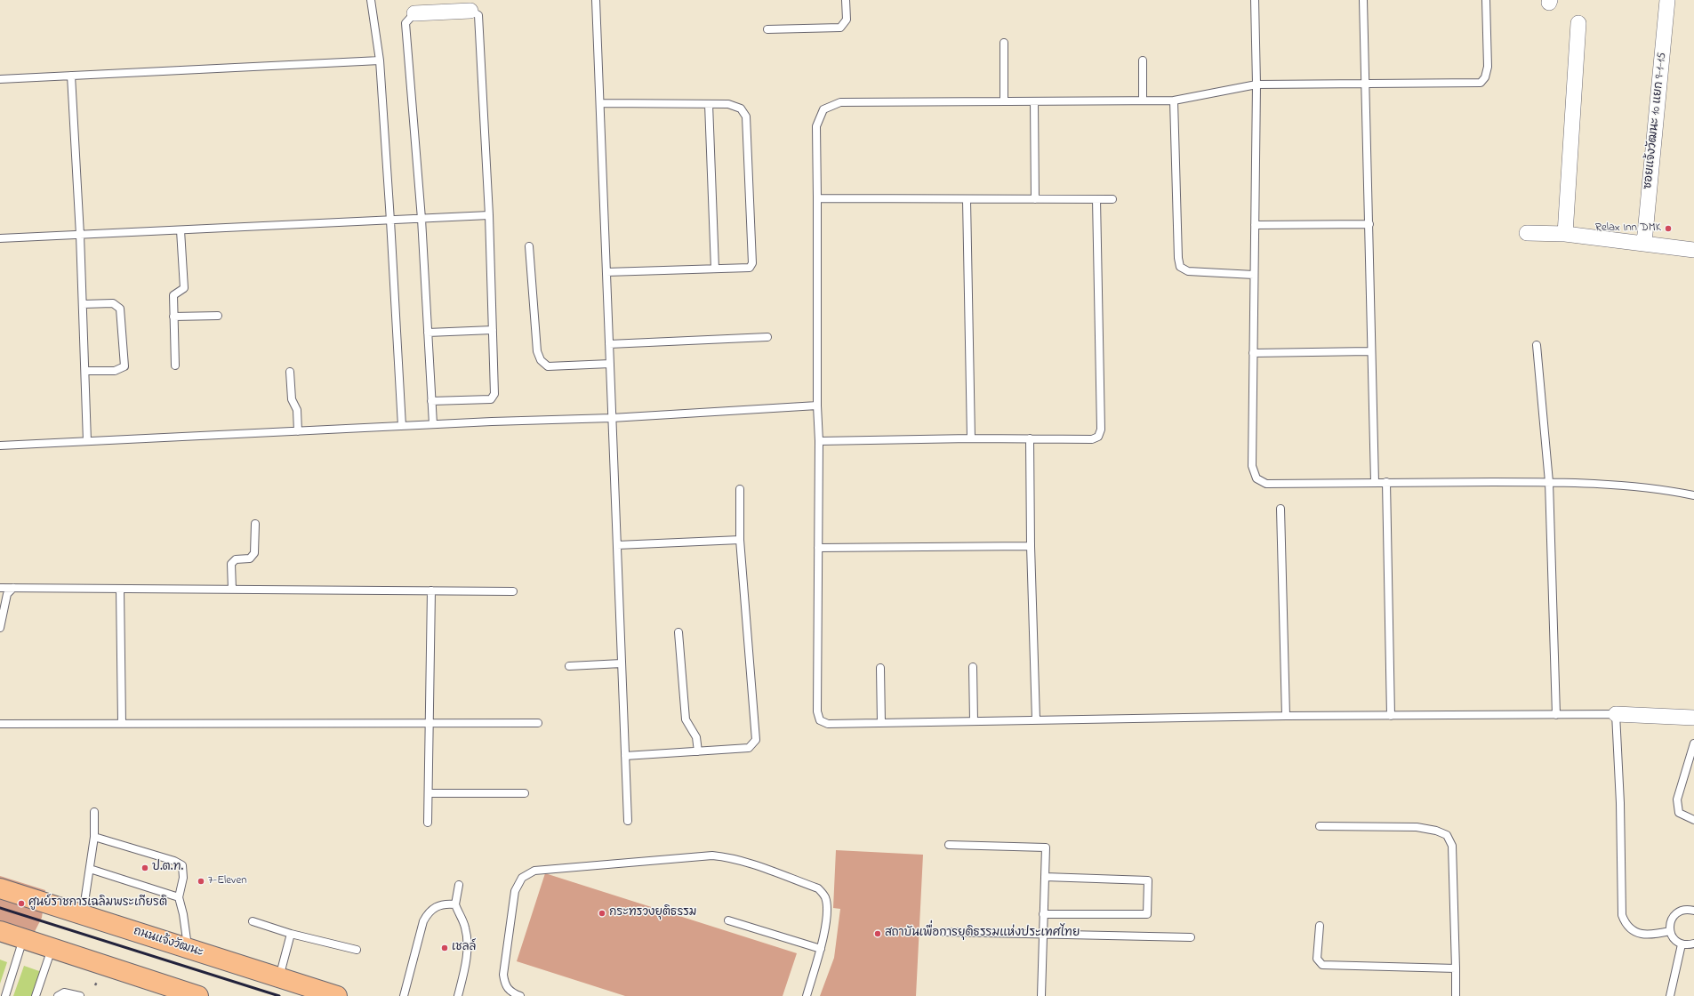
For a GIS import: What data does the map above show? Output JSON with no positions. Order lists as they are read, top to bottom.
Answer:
{
  "streets": {
    "main road": ["ถนนแจ้งวัฒนะ"],
    "street": ["ซอยแจ้งวัฒนะ 10 แยก 9-1-15"]
  },
  "places": [
    "Relax Inn DMK",
    "ป.ต.ท.",
    "7-Eleven",
    "ศูนย์ราชการเฉลิมพระเกียรติ",
    "กระทรวงยุติธรรม",
    "สถาบันเพื่อการยุติธรรมแห่งประเทศไทย",
    "เชลล์"
  ]
}
